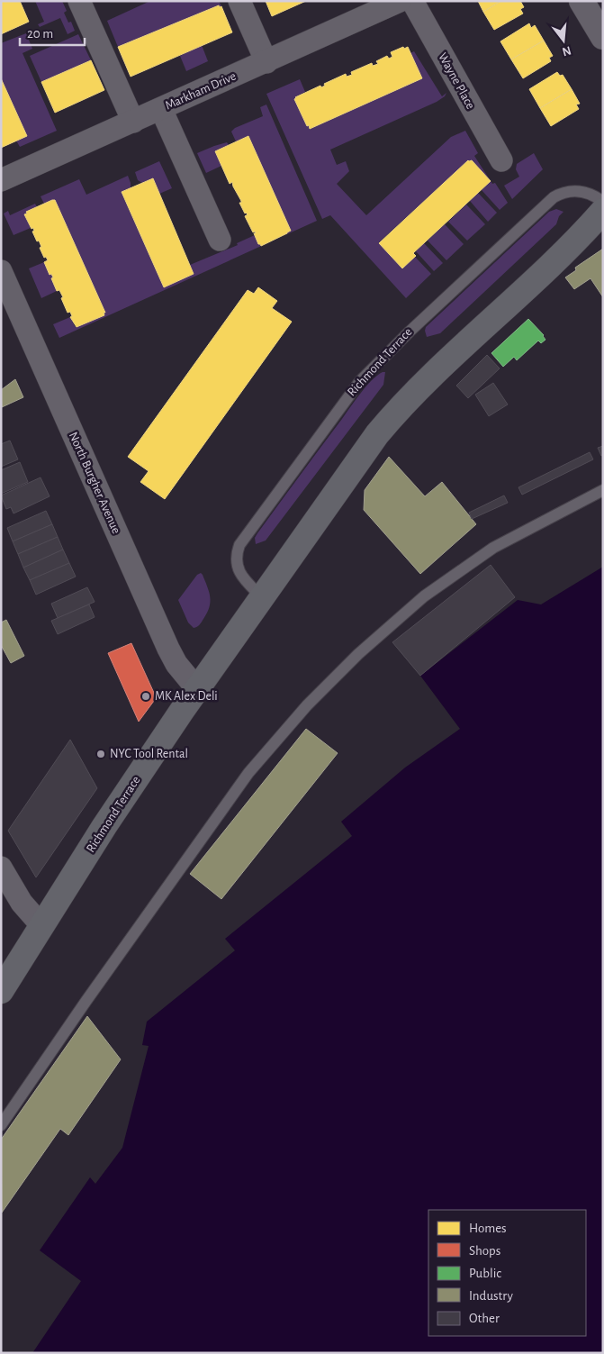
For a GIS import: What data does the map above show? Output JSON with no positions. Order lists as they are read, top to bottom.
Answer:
{
  "streets": {
    "main road": ["Richmond Terrace"],
    "street": ["Wayne Place", "Markham Drive", "North Burgher Avenue"]
  },
  "crossings": [
    ["Richmond Terrace", "North Burgher Avenue"]
  ],
  "places": ["MK Alex Deli", "NYC Tool Rental"],
  "legend": [
    "Homes",
    "Shops",
    "Public",
    "Industry",
    "Other"
  ],
  "scale_bar": "20 m",
  "north": "bottom"
}
